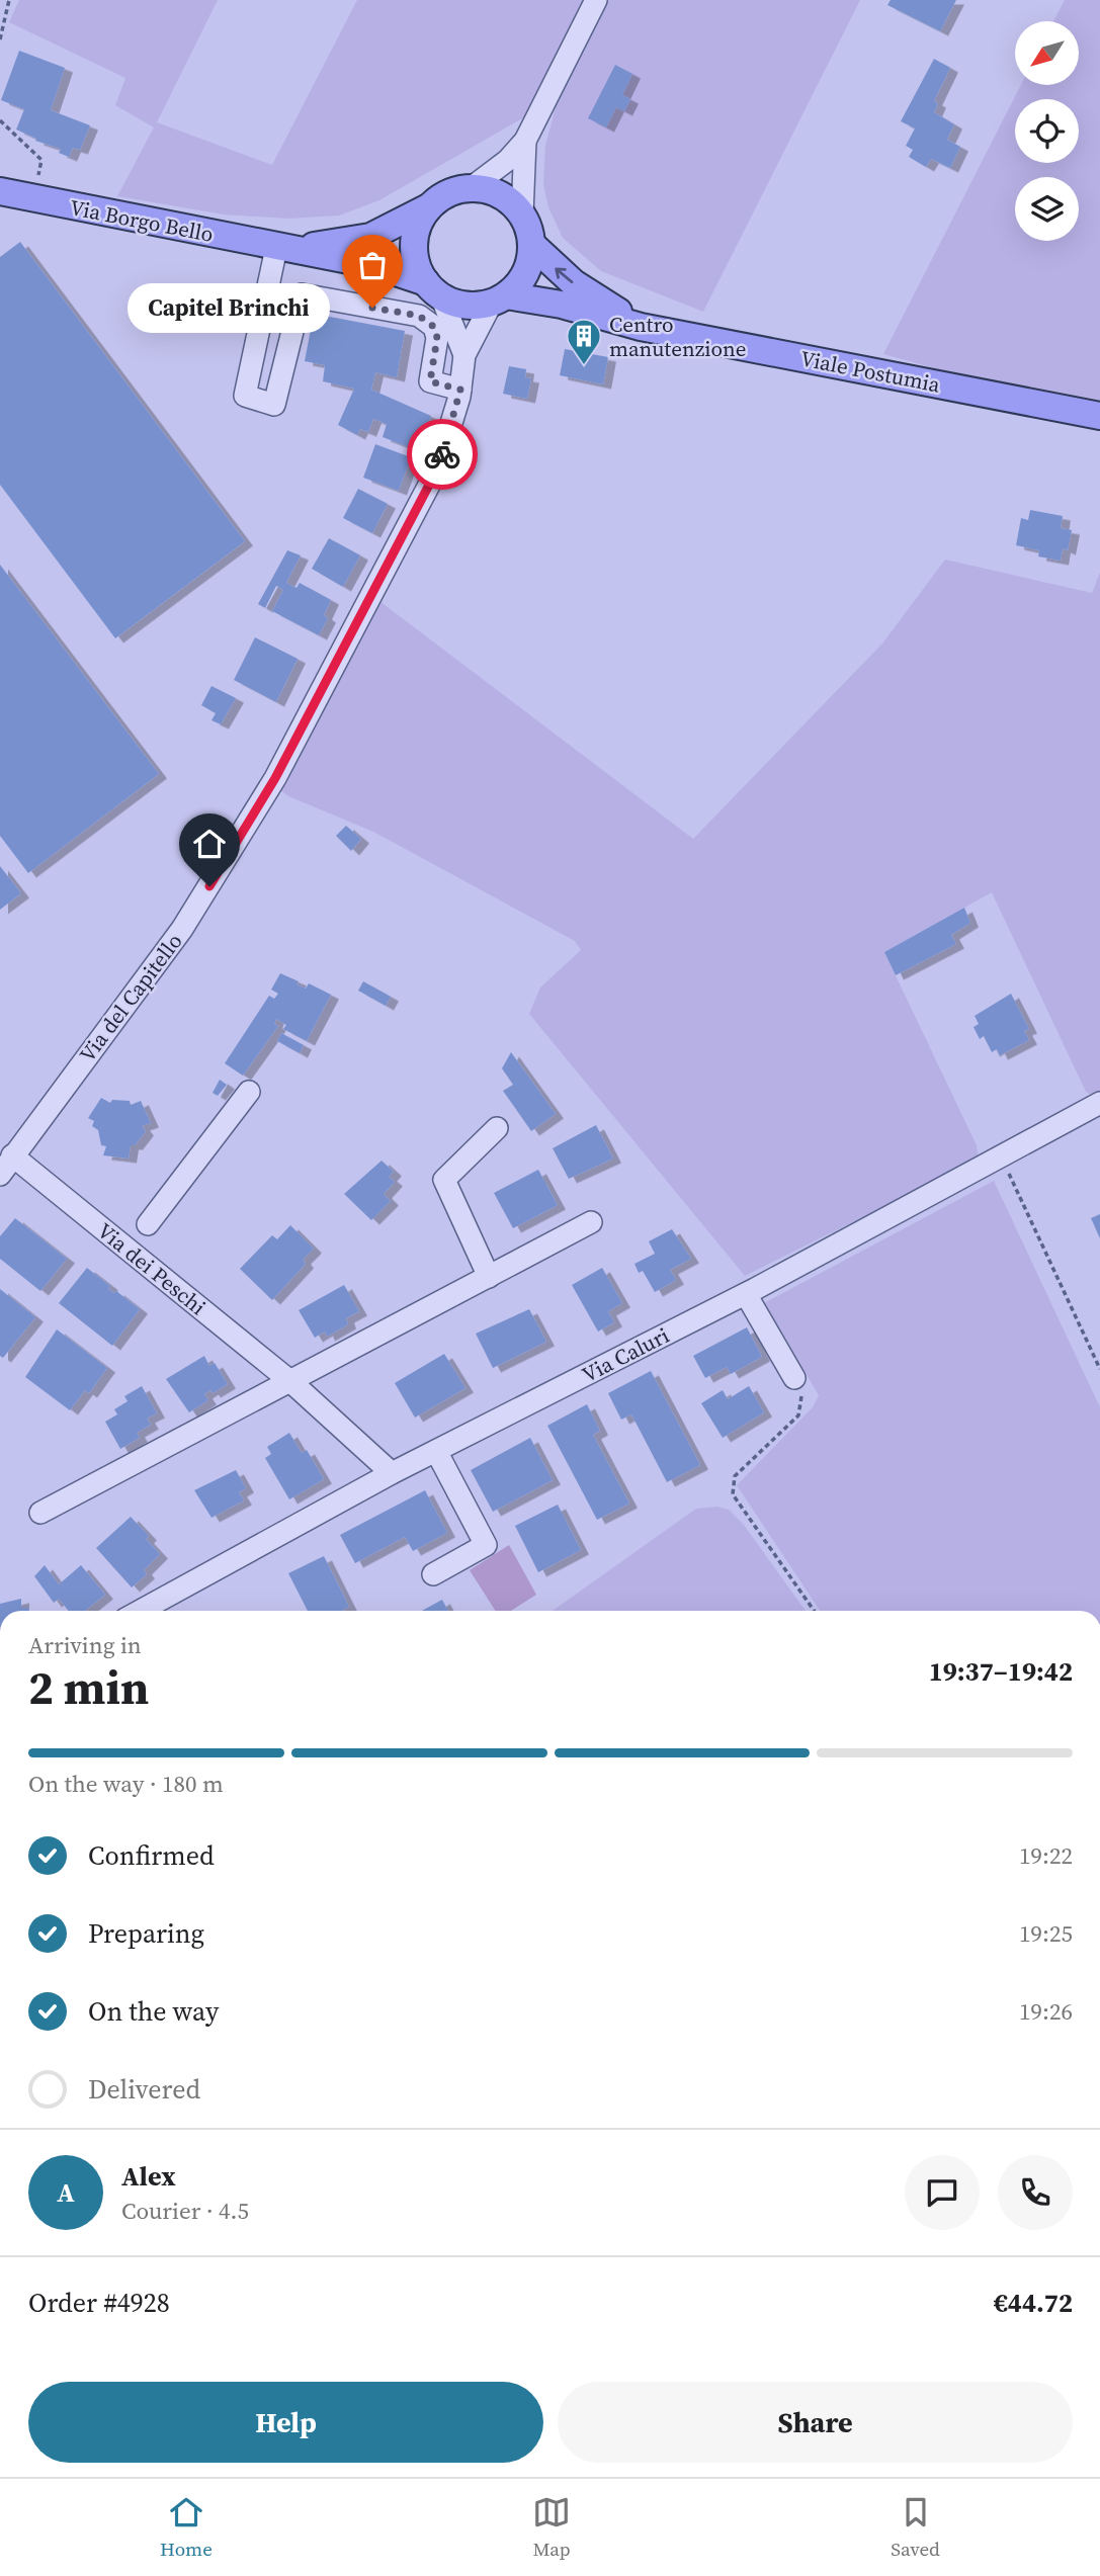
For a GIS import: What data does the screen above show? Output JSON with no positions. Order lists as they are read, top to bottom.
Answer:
{
  "streets": {
    "main road": ["Via Borgo Bello", "Viale Postumia"],
    "street": ["Via del Capitello", "Via dei Peschi", "Via Caluri"]
  },
  "crossings": [
    ["Via Borgo Bello", "Viale Postumia"],
    ["Via Borgo Bello", "Via del Capitello"],
    ["Viale Postumia", "Via del Capitello"],
    ["Via del Capitello", "Via dei Peschi"],
    ["Via dei Peschi", "Via Caluri"]
  ],
  "places": {
    "other": ["Capitel Brinchi"],
    "building": ["Centro manutenzione"]
  },
  "north": "bottom left",
  "page": {
    "bubble": "Capitel Brinchi",
    "heading": ["2 min", "Arriving in", "19:37–19:42"],
    "panel": [
      "Alex",
      "Courier · 4.5",
      "Order #4928",
      "€44.72"
    ],
    "bar": "On the way · 180 m",
    "list": [
      ["Confirmed", "19:22"],
      ["Preparing", "19:25"],
      ["On the way", "19:26"],
      "Delivered"
    ],
    "round": "A",
    "buttons": ["Help", "Share"],
    "tabs": ["Home", "Map", "Saved"]
  }
}
